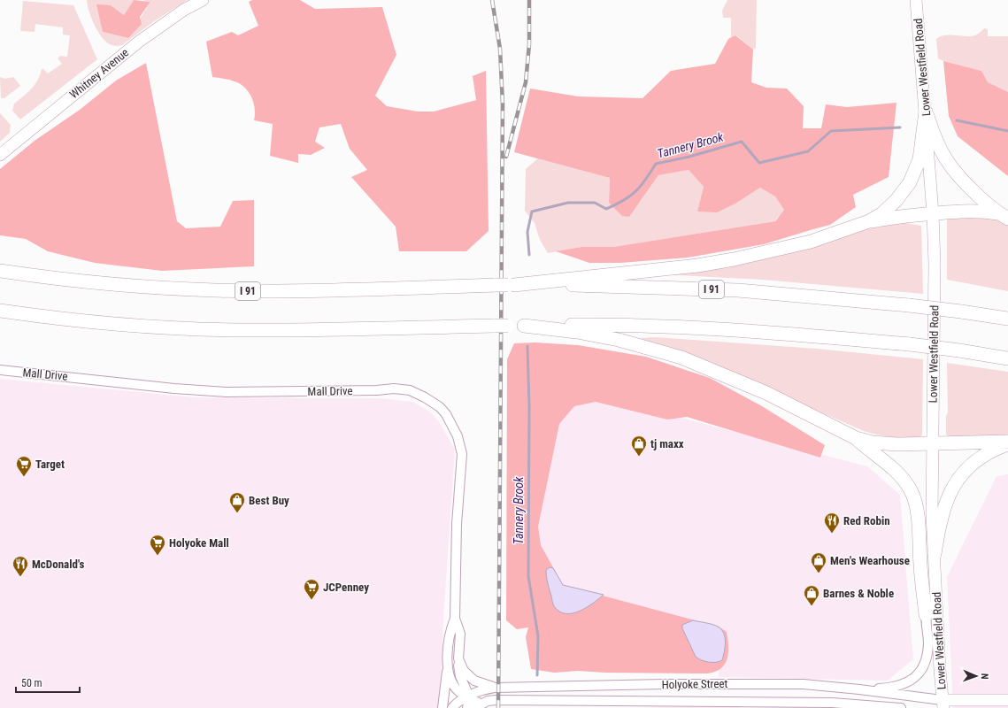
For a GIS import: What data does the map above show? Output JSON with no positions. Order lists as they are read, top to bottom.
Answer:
{
  "streets": {
    "highway": ["I 91"],
    "main road": ["Lower Westfield Road", "Whitney Avenue"],
    "street": ["Mall Drive", "Holyoke Street"]
  },
  "crossings": [
    ["Lower Westfield Road", "Holyoke Street"],
    ["Mall Drive", "Holyoke Street"]
  ],
  "water": ["Tannery Brook"],
  "places": {
    "shop": [
      "tj maxx",
      "Best Buy",
      "Men's Wearhouse",
      "Barnes & Noble"
    ],
    "supermarket": ["Target", "Holyoke Mall", "JCPenney"],
    "restaurant": ["Red Robin", "McDonald's"]
  },
  "scale_bar": "50 m",
  "north": "right"
}
